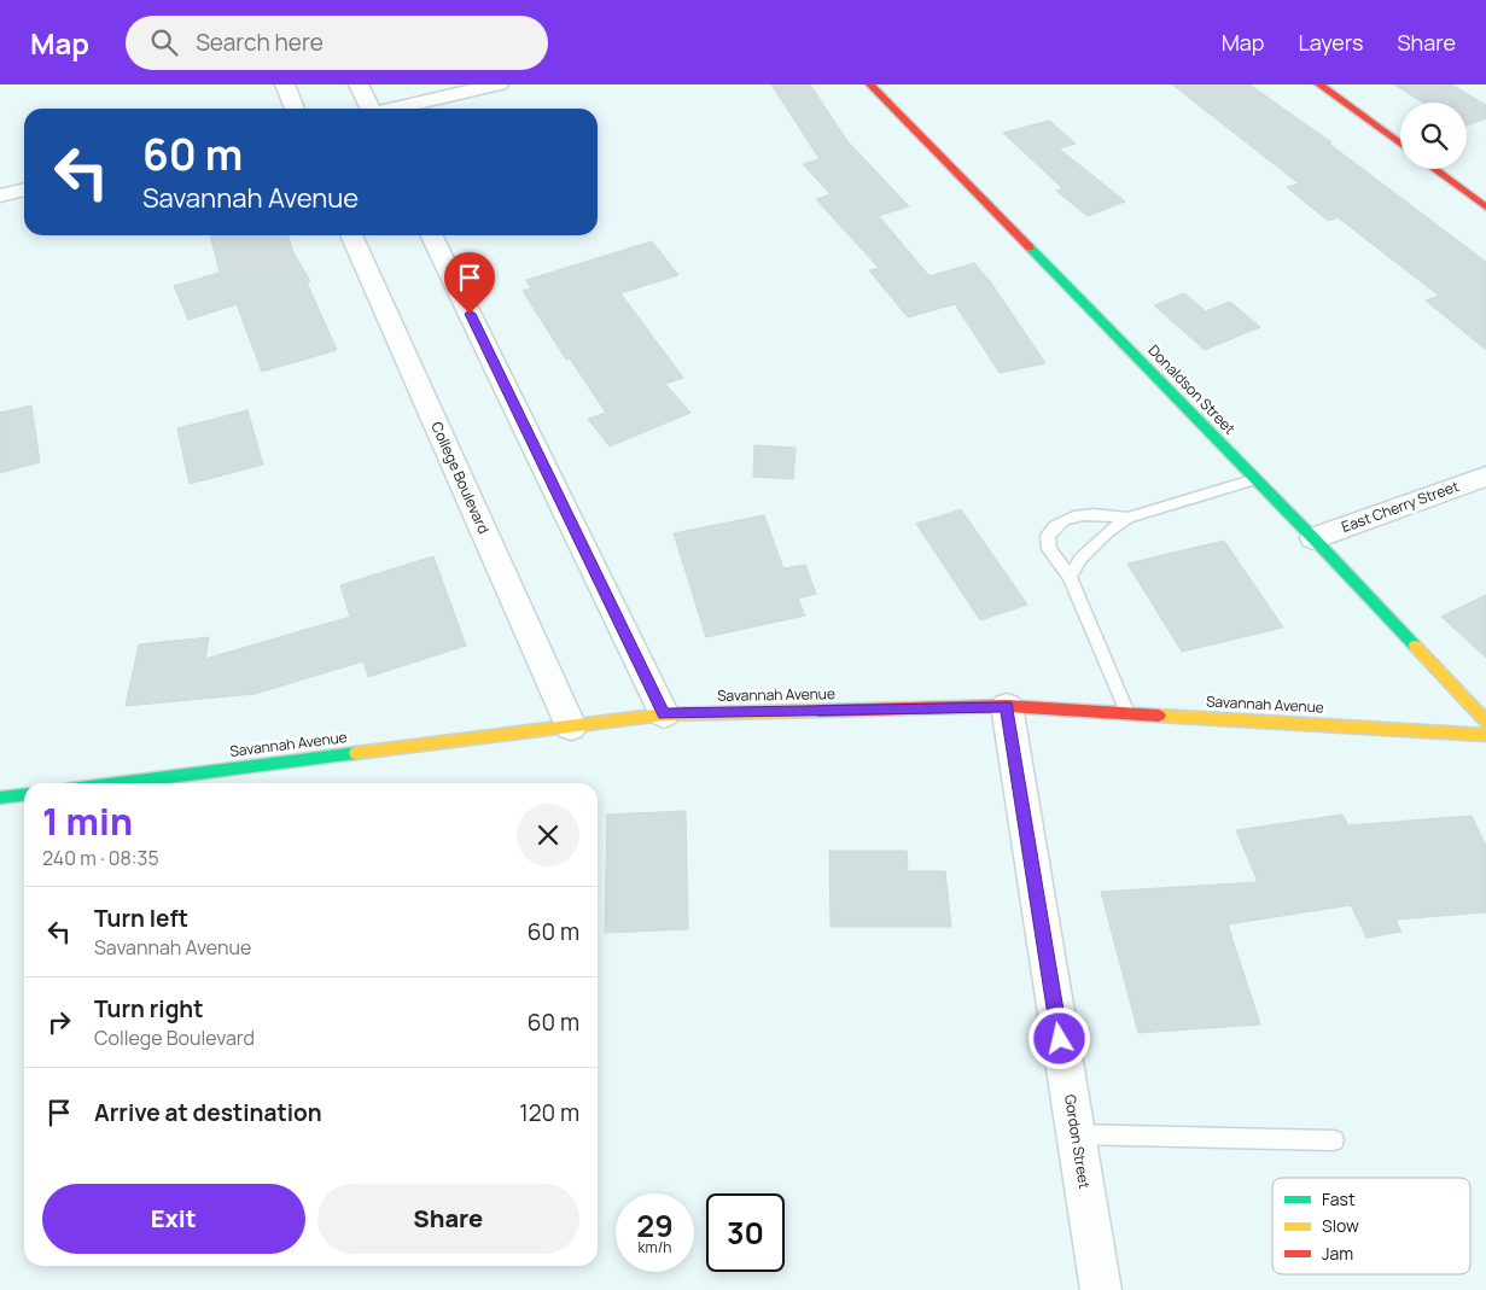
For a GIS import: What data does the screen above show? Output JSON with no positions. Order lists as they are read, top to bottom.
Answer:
{
  "streets": {
    "street": [
      "Donaldson Street",
      "College Boulevard",
      "East Cherry Street",
      "Savannah Avenue",
      "Gordon Street"
    ]
  },
  "crossings": [
    ["Donaldson Street", "East Cherry Street"],
    ["College Boulevard", "Savannah Avenue"],
    ["Savannah Avenue", "Gordon Street"]
  ],
  "legend": ["Fast", "Slow", "Jam"],
  "page": {
    "header": "Map",
    "search": "Search here",
    "nav": ["Map", "Layers", "Share"],
    "turn": ["60 m", "Savannah Avenue"],
    "heading": ["1 min", "240 m · 08:35"],
    "list": [
      {
        "name": "Turn left",
        "note": "Savannah Avenue",
        "value": "60 m"
      },
      {
        "name": "Turn right",
        "note": "College Boulevard",
        "value": "60 m"
      },
      {
        "name": "Arrive at destination",
        "value": "120 m"
      }
    ],
    "buttons": ["Exit", "Share"],
    "speed": "29 km/h",
    "limit": "30"
  }
}
